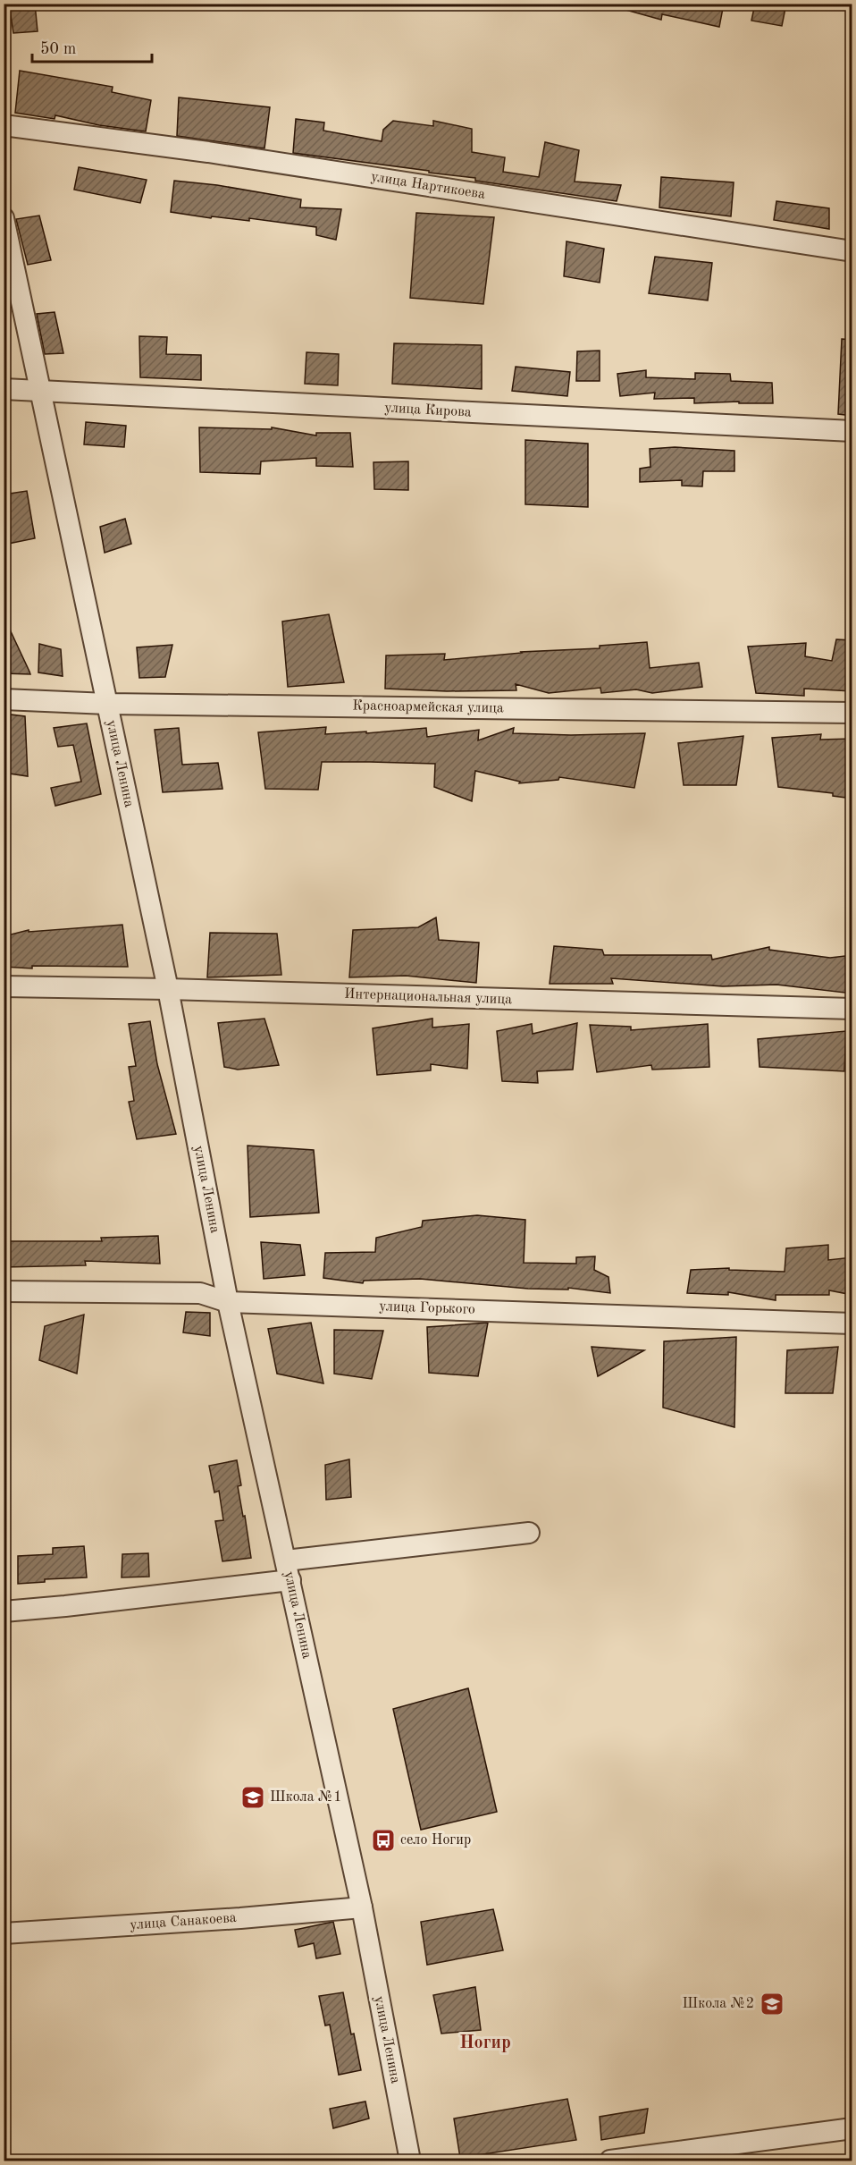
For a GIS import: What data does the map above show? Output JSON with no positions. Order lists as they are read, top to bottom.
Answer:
{
  "streets": {
    "street": [
      "улица Нартикоева",
      "улица Кирова",
      "Красноармейская улица",
      "улица Ленина",
      "Интернациональная улица",
      "улица Горького",
      "улица Санакоева"
    ]
  },
  "crossings": [
    ["улица Кирова", "улица Ленина"],
    ["Красноармейская улица", "улица Ленина"],
    ["улица Ленина", "Интернациональная улица"],
    ["улица Ленина", "улица Горького"],
    ["улица Ленина", "улица Санакоева"]
  ],
  "districts": ["Ногир"],
  "places": {
    "school or university": ["Школа №1", "Школа №2"],
    "bus stop": ["село Ногир"]
  },
  "scale_bar": "50 m"
}
